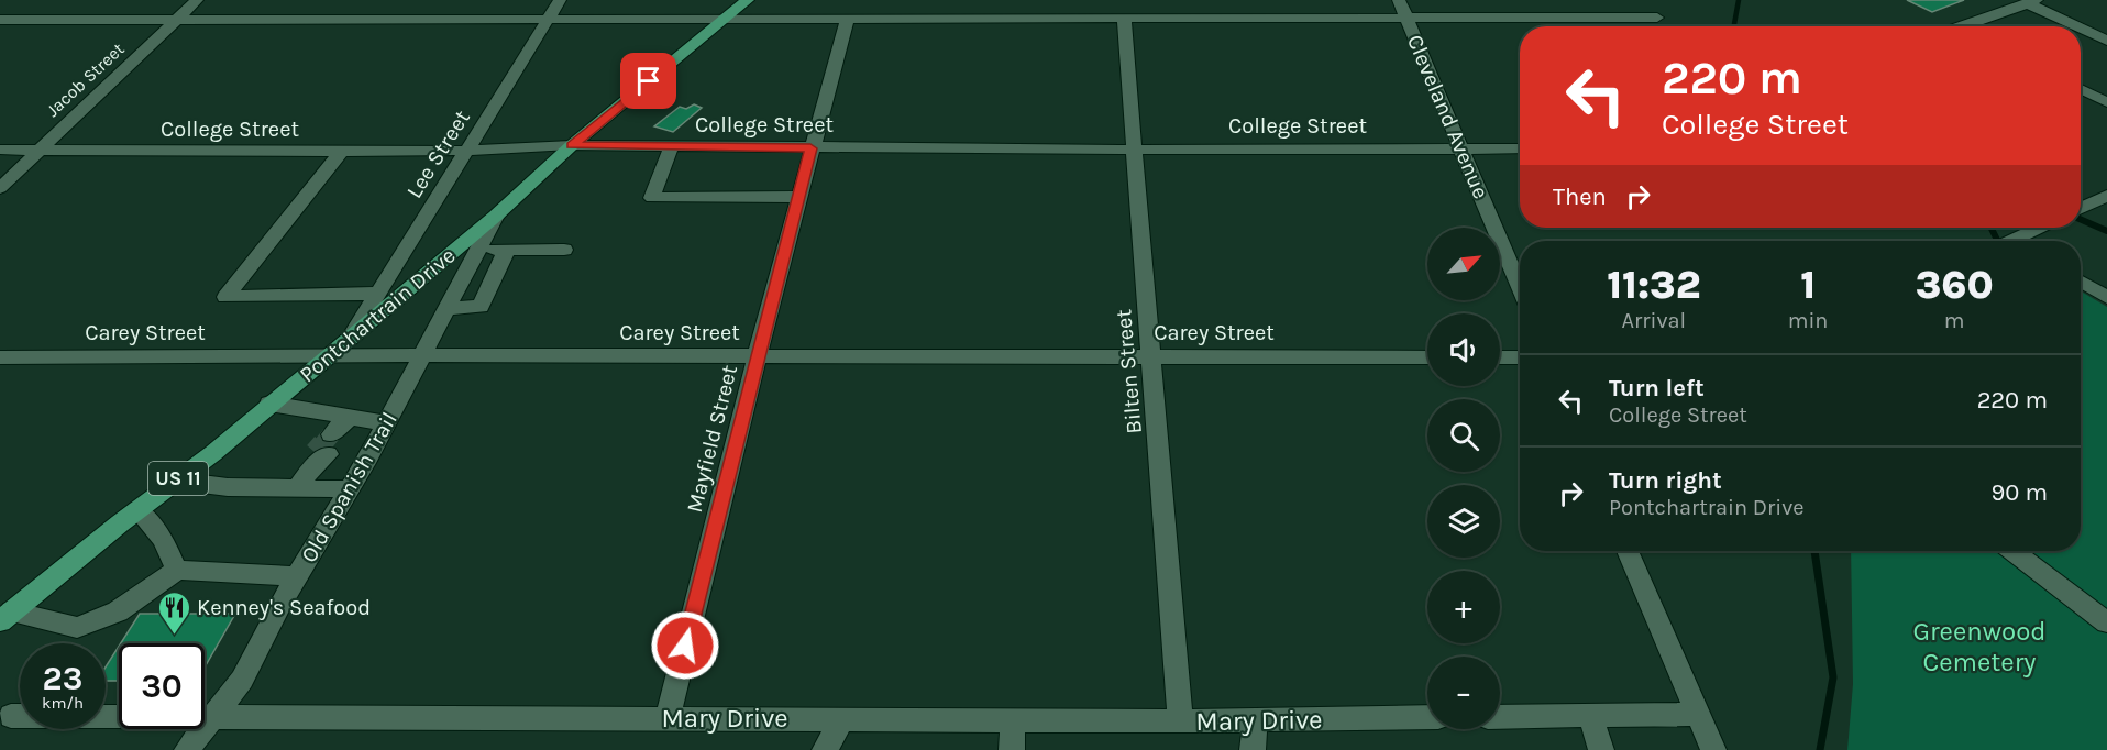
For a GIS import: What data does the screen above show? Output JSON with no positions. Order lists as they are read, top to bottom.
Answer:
{
  "streets": {
    "main road": ["Pontchartrain Drive", "US 11"],
    "street": [
      "Jacob Street",
      "Cleveland Avenue",
      "College Street",
      "Lee Street",
      "Carey Street",
      "Bilten Street",
      "Mayfield Street",
      "Old Spanish Trail",
      "Mary Drive"
    ]
  },
  "crossings": [
    ["Jacob Street", "College Street"],
    ["Cleveland Avenue", "College Street"],
    ["College Street", "Lee Street"],
    ["College Street", "Pontchartrain Drive"],
    ["College Street", "Bilten Street"],
    ["College Street", "Mayfield Street"],
    ["Lee Street", "Pontchartrain Drive"],
    ["Pontchartrain Drive", "Carey Street"],
    ["Pontchartrain Drive", "Old Spanish Trail"],
    ["Carey Street", "Bilten Street"],
    ["Carey Street", "Mayfield Street"],
    ["Carey Street", "Old Spanish Trail"],
    ["Bilten Street", "Mary Drive"],
    ["Mayfield Street", "Mary Drive"],
    ["Old Spanish Trail", "Mary Drive"]
  ],
  "parks": ["Greenwood Cemetery"],
  "places": {
    "restaurant": ["Kenney's Seafood"]
  },
  "north": "top right",
  "page": {
    "turn": ["220 m", "College Street"],
    "then": "Then",
    "map_buttons": ["+", "−"],
    "eta": [
      "11:32",
      "Arrival",
      "1",
      "min",
      "360",
      "m"
    ],
    "list": [
      {
        "name": "Turn left",
        "note": "College Street",
        "value": "220 m"
      },
      {
        "name": "Turn right",
        "note": "Pontchartrain Drive",
        "value": "90 m"
      }
    ],
    "speed": "23 km/h",
    "limit": "30"
  }
}
